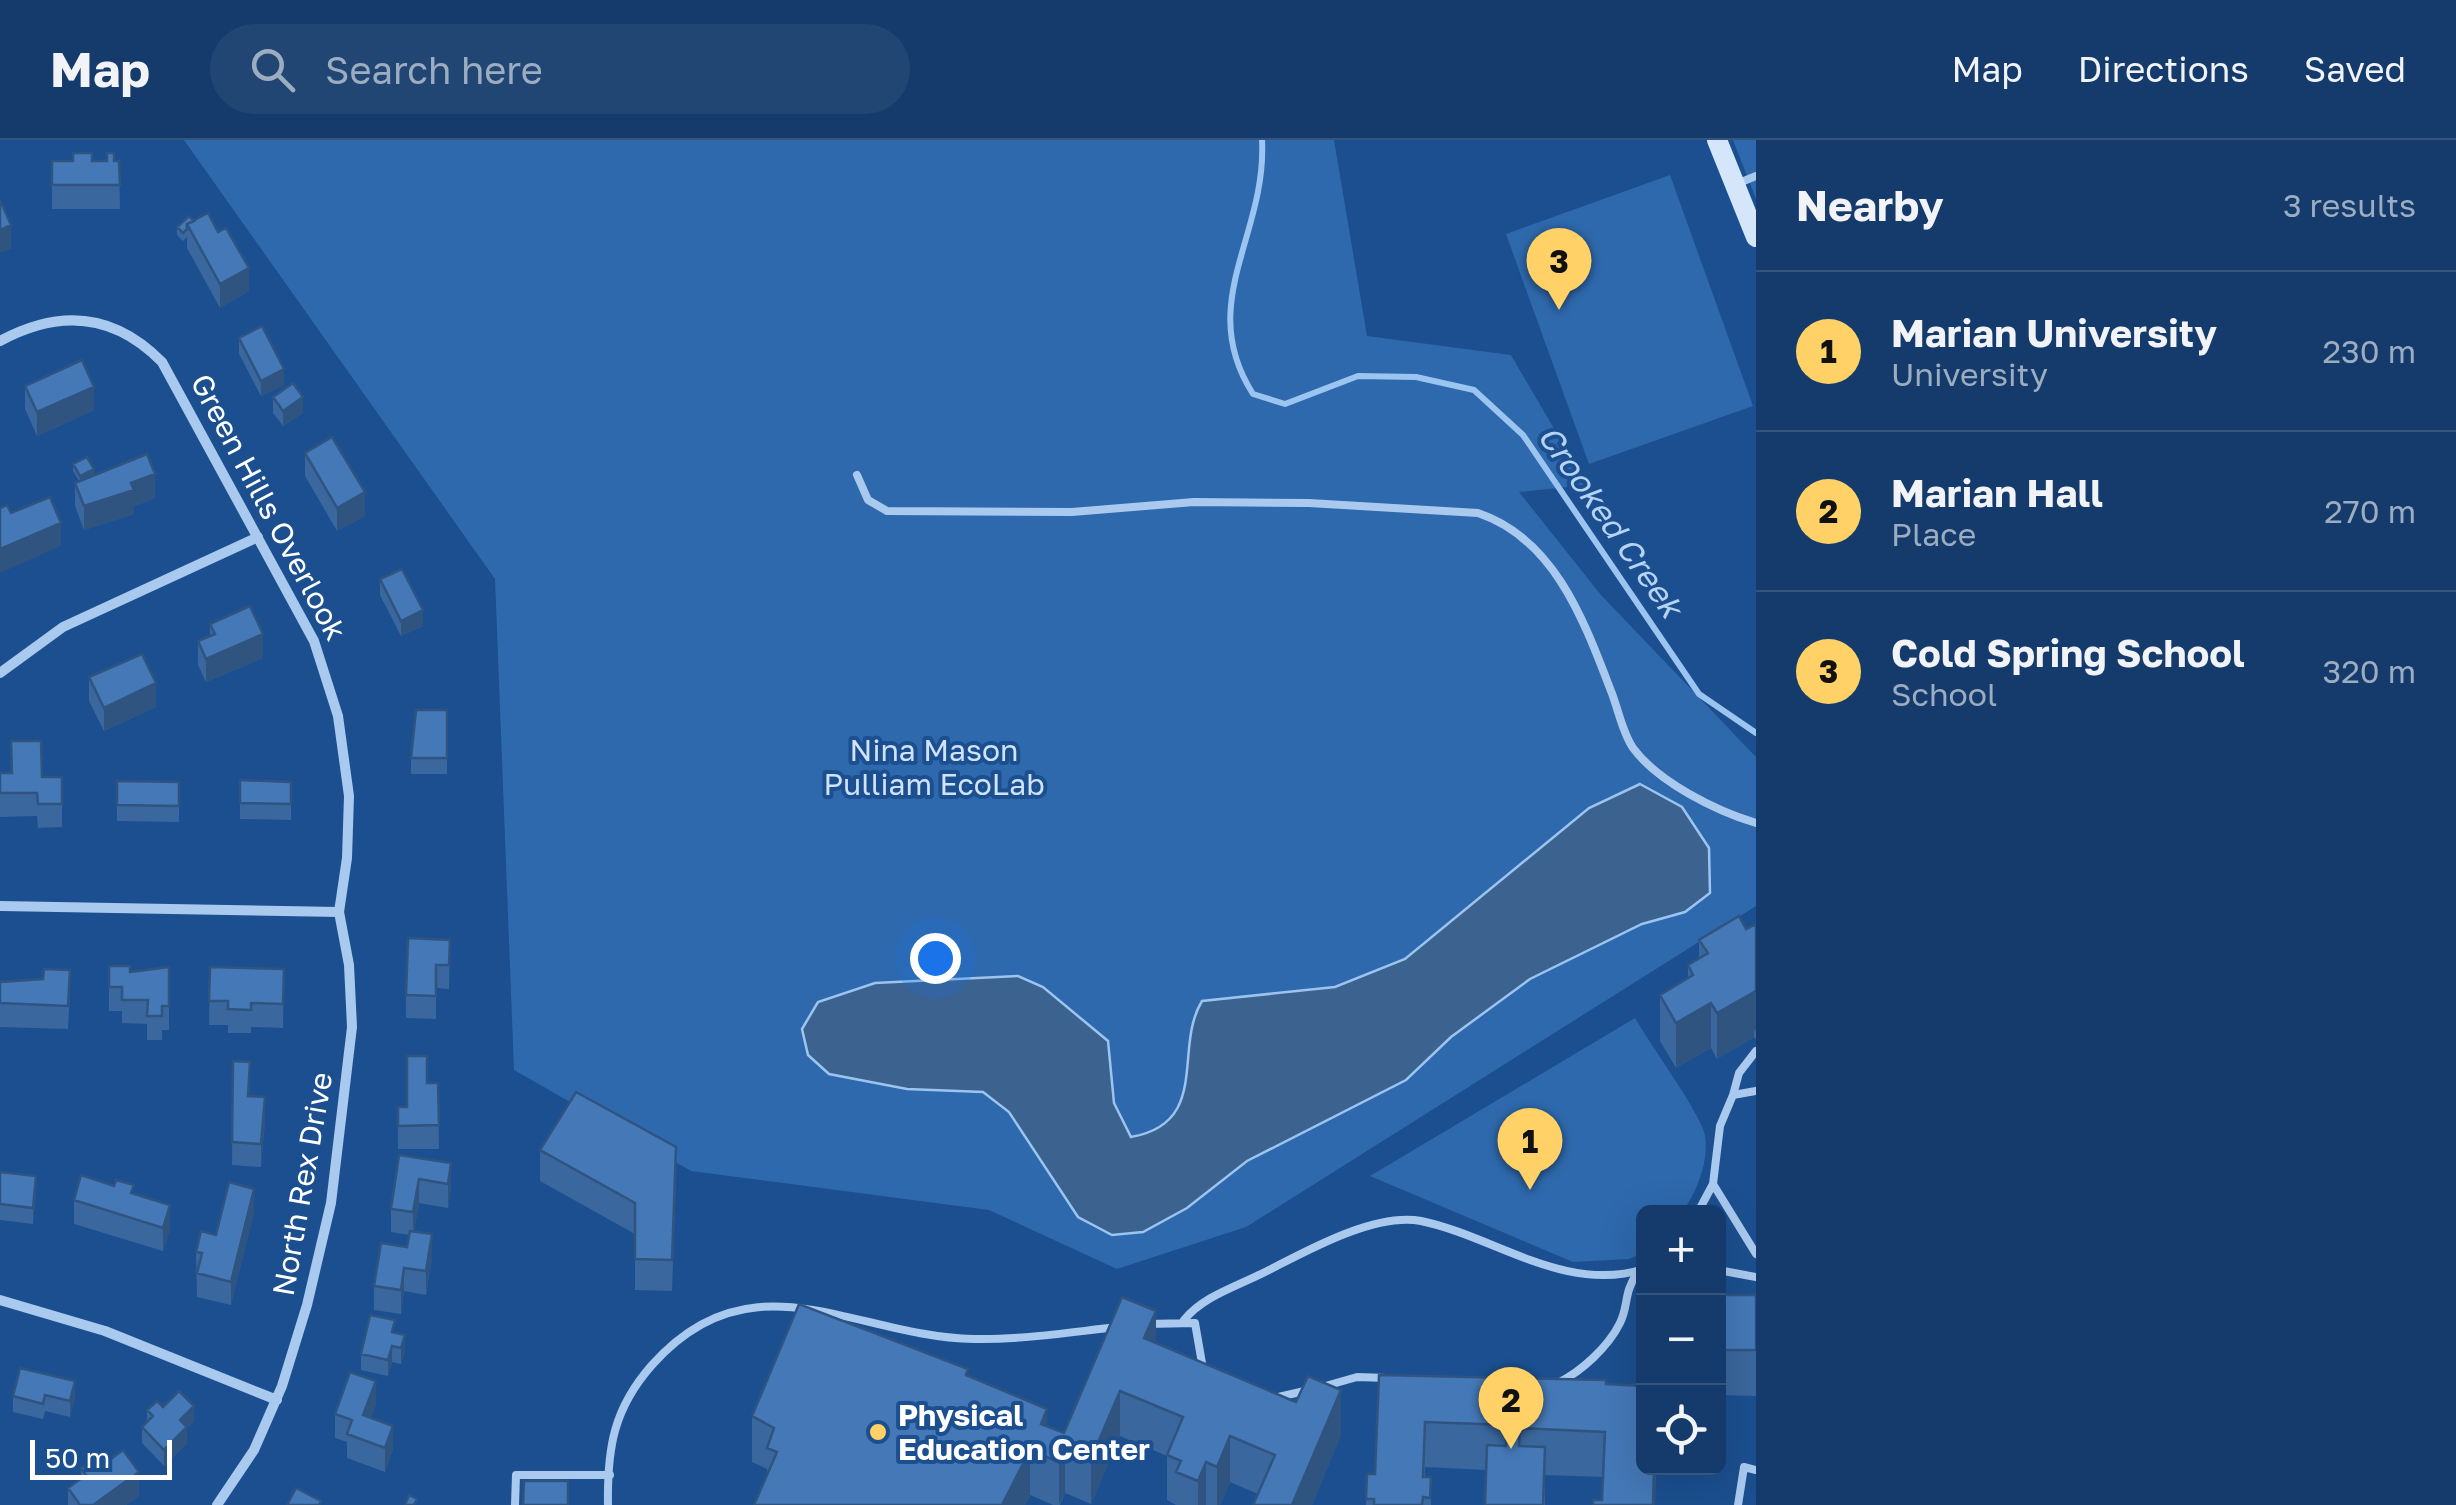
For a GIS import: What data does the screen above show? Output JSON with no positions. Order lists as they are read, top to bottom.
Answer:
{
  "streets": {
    "street": ["Green Hills Overlook", "North Rex Drive"]
  },
  "crossings": [
    ["Green Hills Overlook", "North Rex Drive"]
  ],
  "water": ["Crooked Creek"],
  "parks": ["Nina Mason Pulliam EcoLab"],
  "places": ["Physical Education Center"],
  "scale_bar": "50 m",
  "page": {
    "header": "Map",
    "search": "Search here",
    "nav": ["Map", "Directions", "Saved"],
    "heading": ["Nearby", "3 results"],
    "pins": ["3", "1", "2"],
    "list": [
      {
        "mark": "1",
        "name": "Marian University",
        "note": "University",
        "value": "230 m"
      },
      {
        "mark": "2",
        "name": "Marian Hall",
        "note": "Place",
        "value": "270 m"
      },
      {
        "mark": "3",
        "name": "Cold Spring School",
        "note": "School",
        "value": "320 m"
      }
    ],
    "map_buttons": ["+", "−"],
    "scale": "50 m"
  }
}
